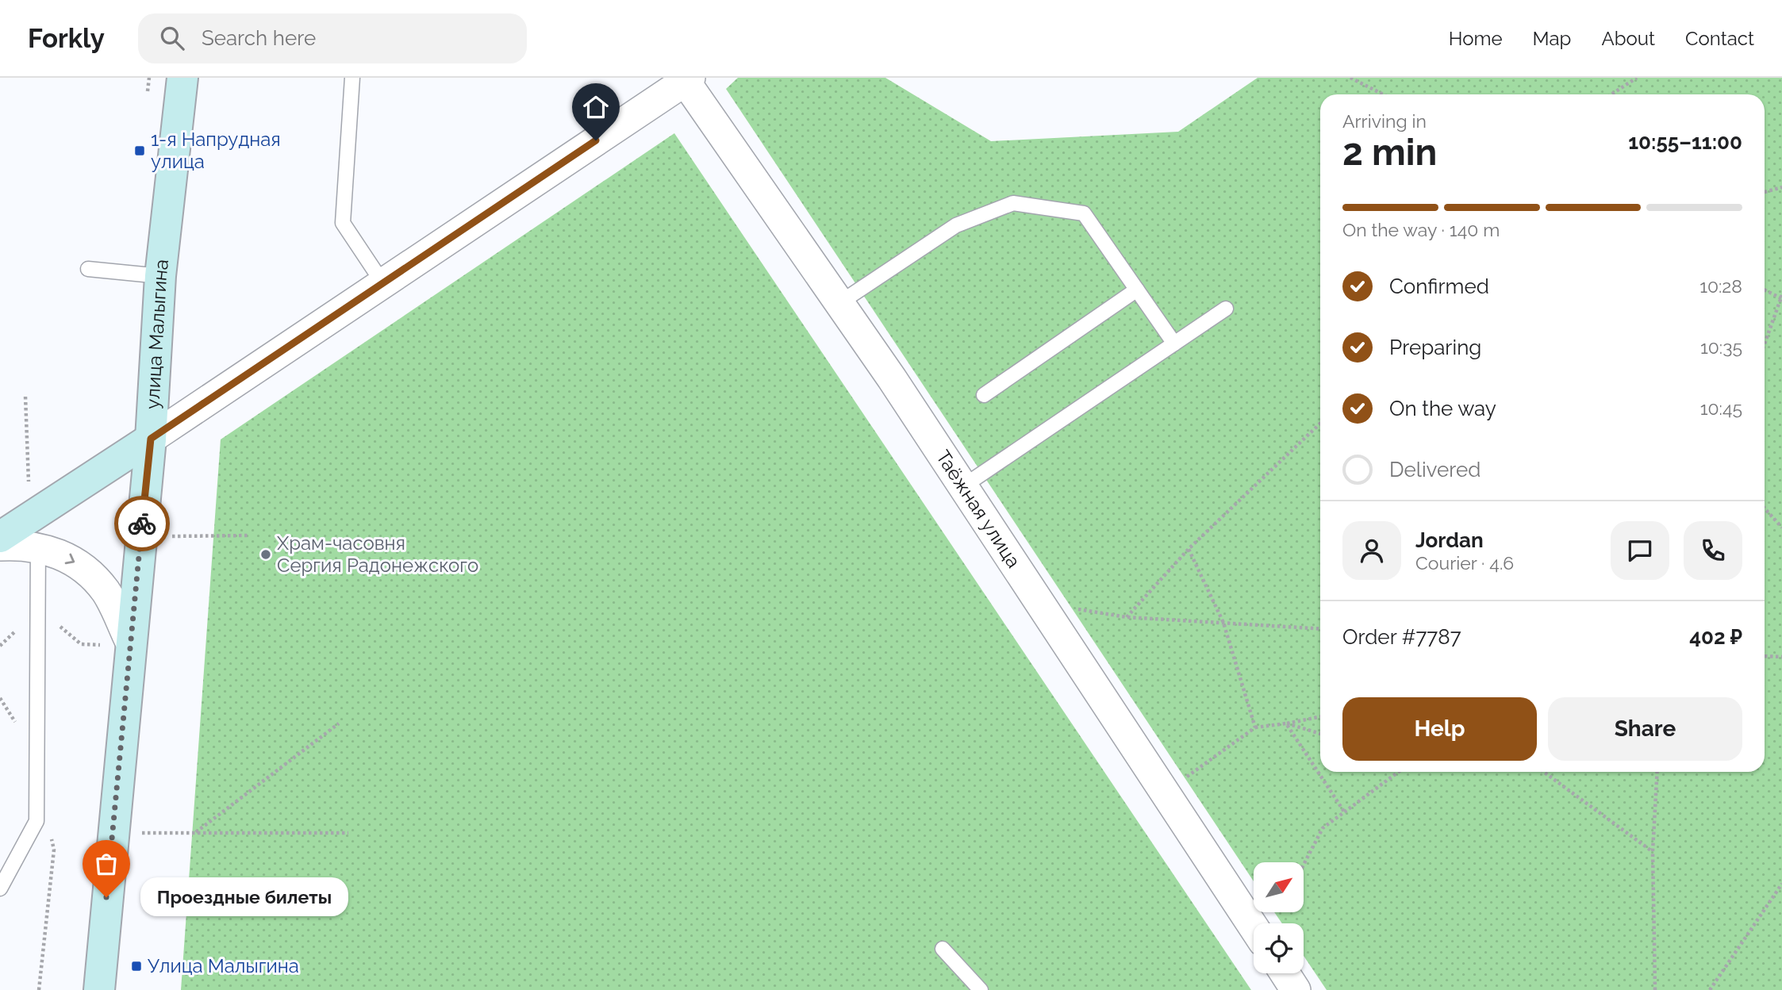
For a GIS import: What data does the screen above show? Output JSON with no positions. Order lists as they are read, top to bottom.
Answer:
{
  "streets": {
    "street": ["улица Малыгина", "Таёжная улица"]
  },
  "places": {
    "transit": ["1-я Напрудная улица", "Улица Малыгина"],
    "other": ["Храм-часовня Сергия Радонежского", "Проездные билеты"]
  },
  "north": "top right",
  "page": {
    "header": "Forkly",
    "search": "Search here",
    "nav": [
      "Home",
      "Map",
      "About",
      "Contact"
    ],
    "heading": ["2 min", "Arriving in", "10:55–11:00"],
    "panel": [
      "Jordan",
      "Courier · 4.6",
      "Order #7787",
      "402 ₽"
    ],
    "bar": "On the way · 140 m",
    "list": [
      ["Confirmed", "10:28"],
      ["Preparing", "10:35"],
      ["On the way", "10:45"],
      "Delivered"
    ],
    "buttons": ["Help", "Share"],
    "bubble": "Проездные билеты"
  }
}
